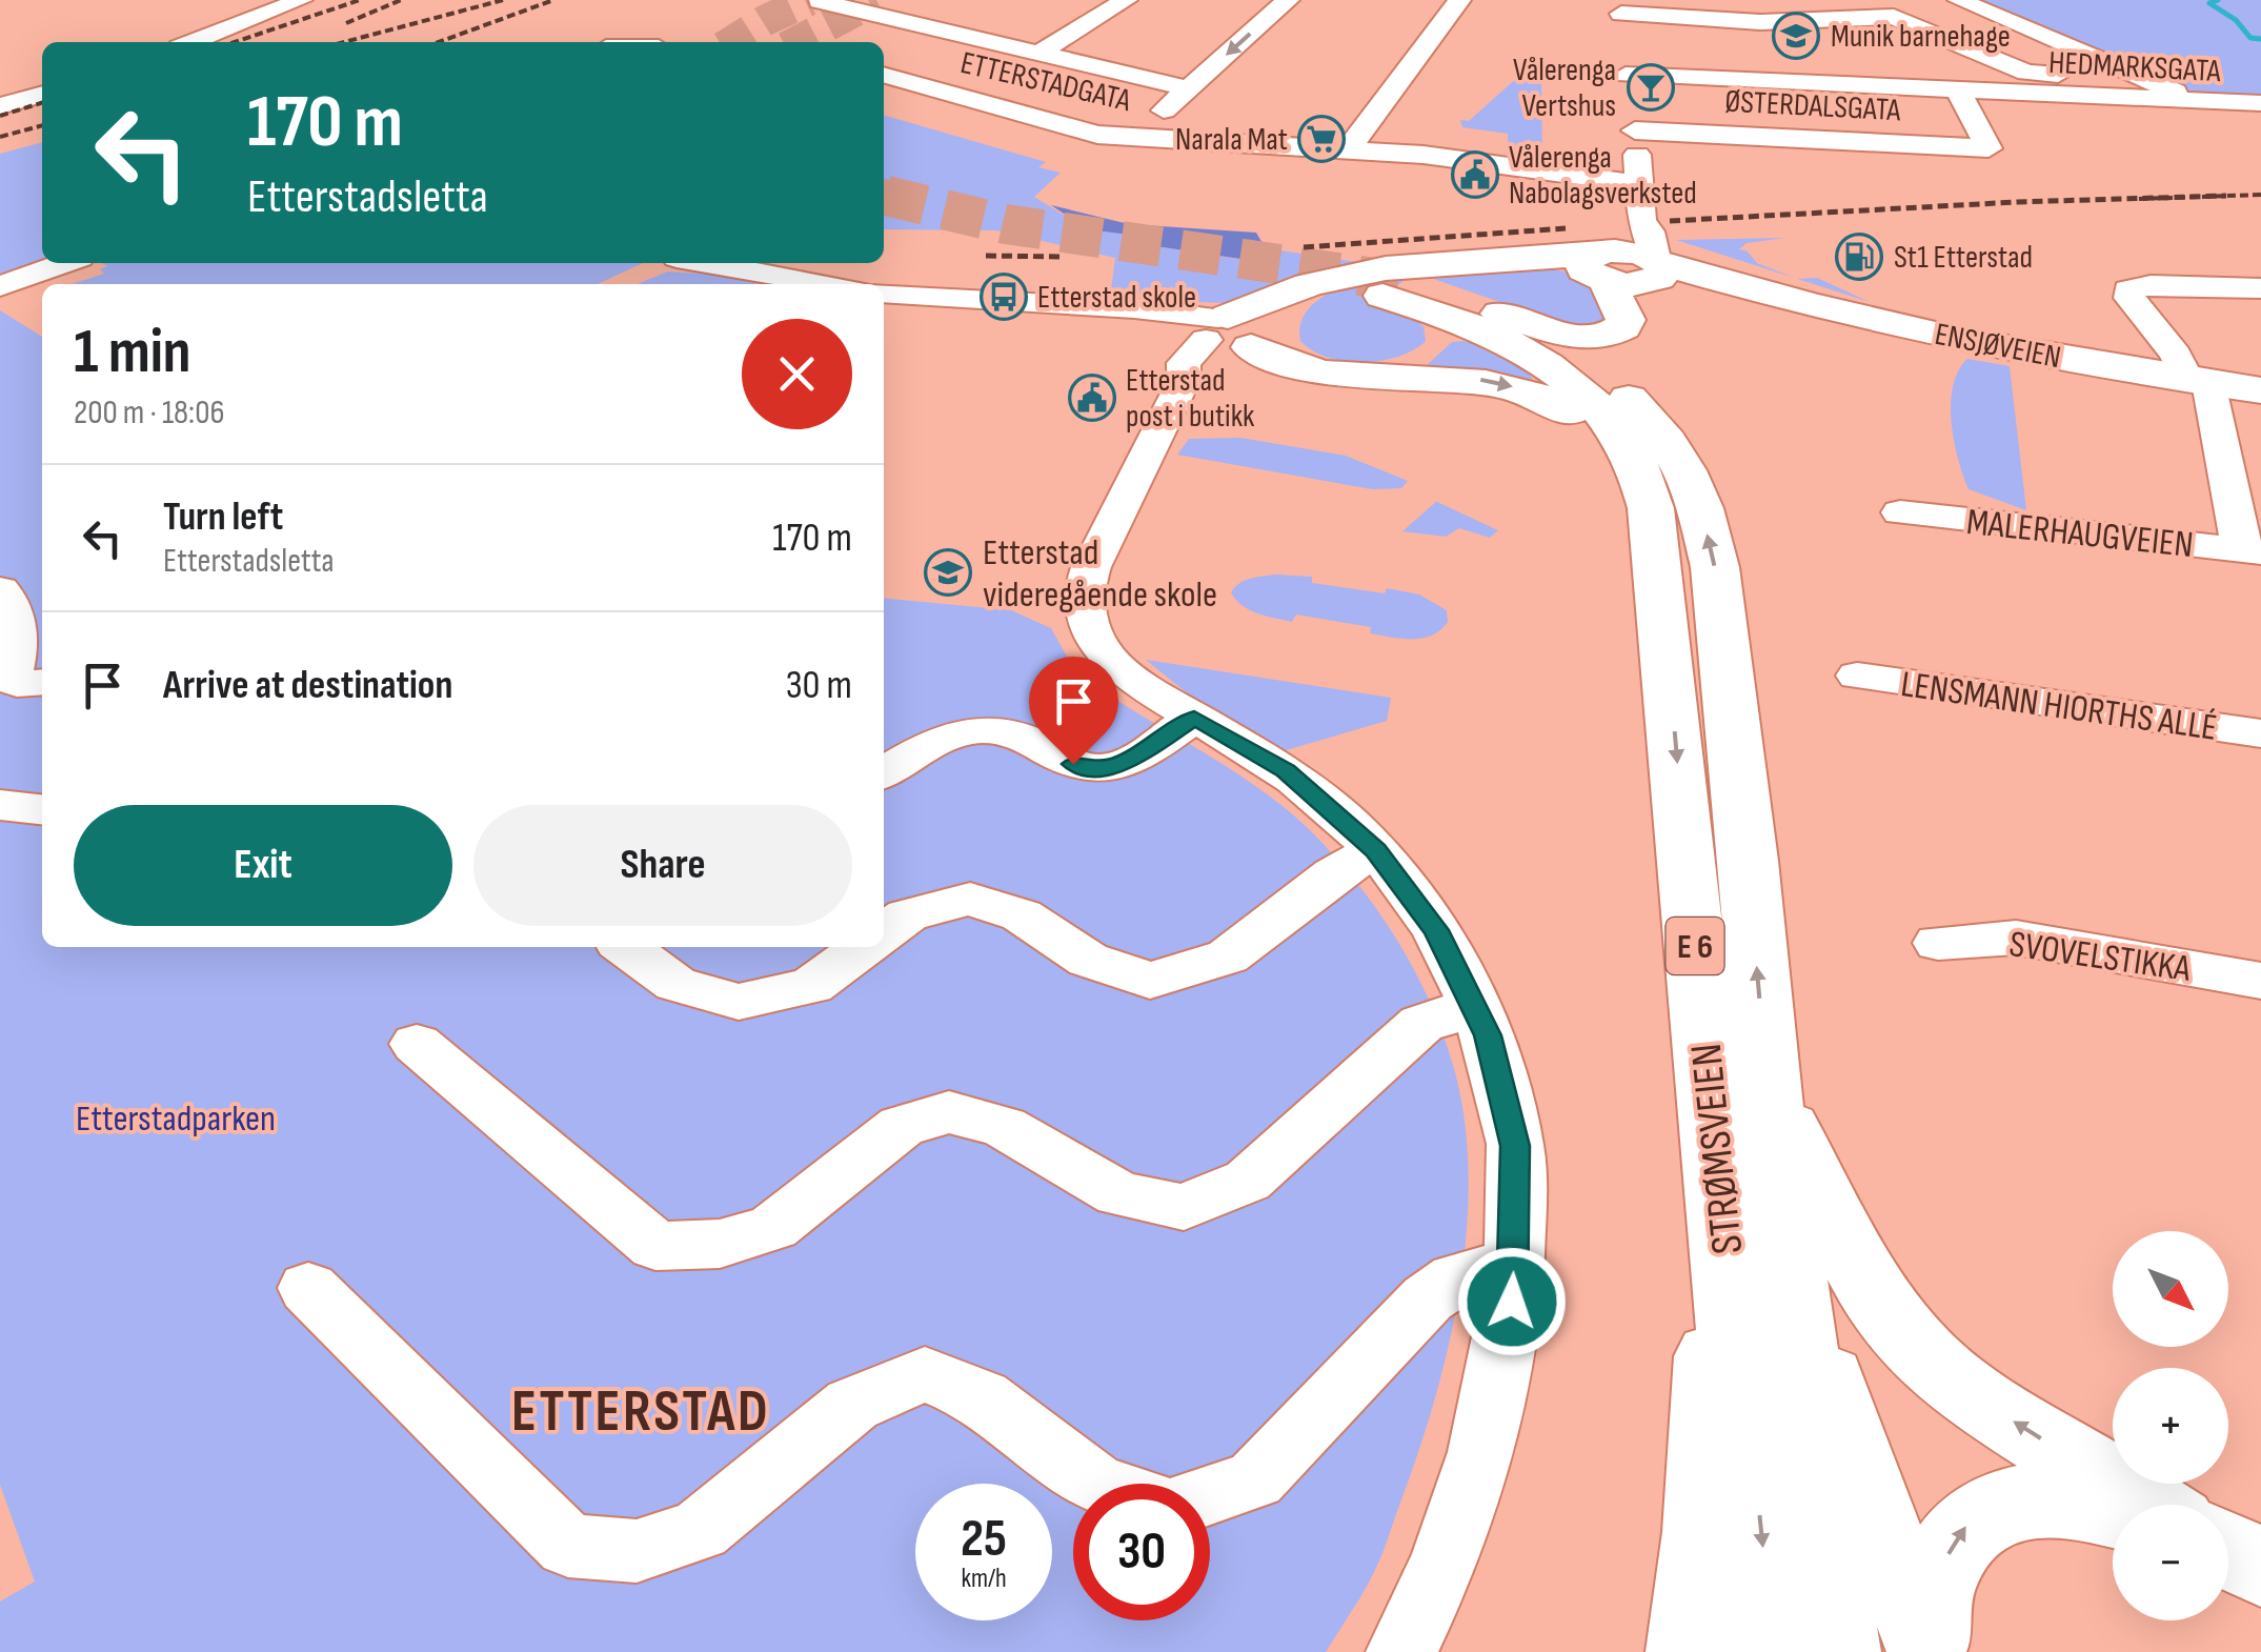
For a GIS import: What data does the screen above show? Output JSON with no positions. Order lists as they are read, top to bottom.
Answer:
{
  "streets": {
    "main road": ["ENSJØVEIEN", "E 6", "STRØMSVEIEN"],
    "street": [
      "HEDMARKSGATA",
      "ETTERSTADGATA",
      "ØSTERDALSGATA",
      "MALERHAUGVEIEN",
      "LENSMANN HIORTHS ALLÉ",
      "SVOVELSTIKKA"
    ]
  },
  "crossings": [
    ["HEDMARKSGATA", "ØSTERDALSGATA"],
    ["ENSJØVEIEN", "E 6"],
    ["E 6", "STRØMSVEIEN"]
  ],
  "districts": ["ETTERSTAD"],
  "parks": ["Etterstadparken"],
  "places": {
    "school or university": ["Munik barnehage", "Etterstad videregående skole"],
    "bar": ["Vålerenga Vertshus"],
    "supermarket": ["Narala Mat"],
    "public building": ["Vålerenga Nabolagsverksted", "Etterstad post i butikk"],
    "fuel station": ["St1 Etterstad"],
    "bus stop": ["Etterstad skole"]
  },
  "north": "bottom right",
  "page": {
    "turn": ["170 m", "Etterstadsletta"],
    "heading": ["1 min", "200 m · 18:06"],
    "list": [
      {
        "name": "Turn left",
        "note": "Etterstadsletta",
        "value": "170 m"
      },
      {
        "name": "Arrive at destination",
        "value": "30 m"
      }
    ],
    "buttons": ["Exit", "Share"],
    "map_buttons": ["+", "−"],
    "speed": "25 km/h",
    "limit": "30"
  }
}
